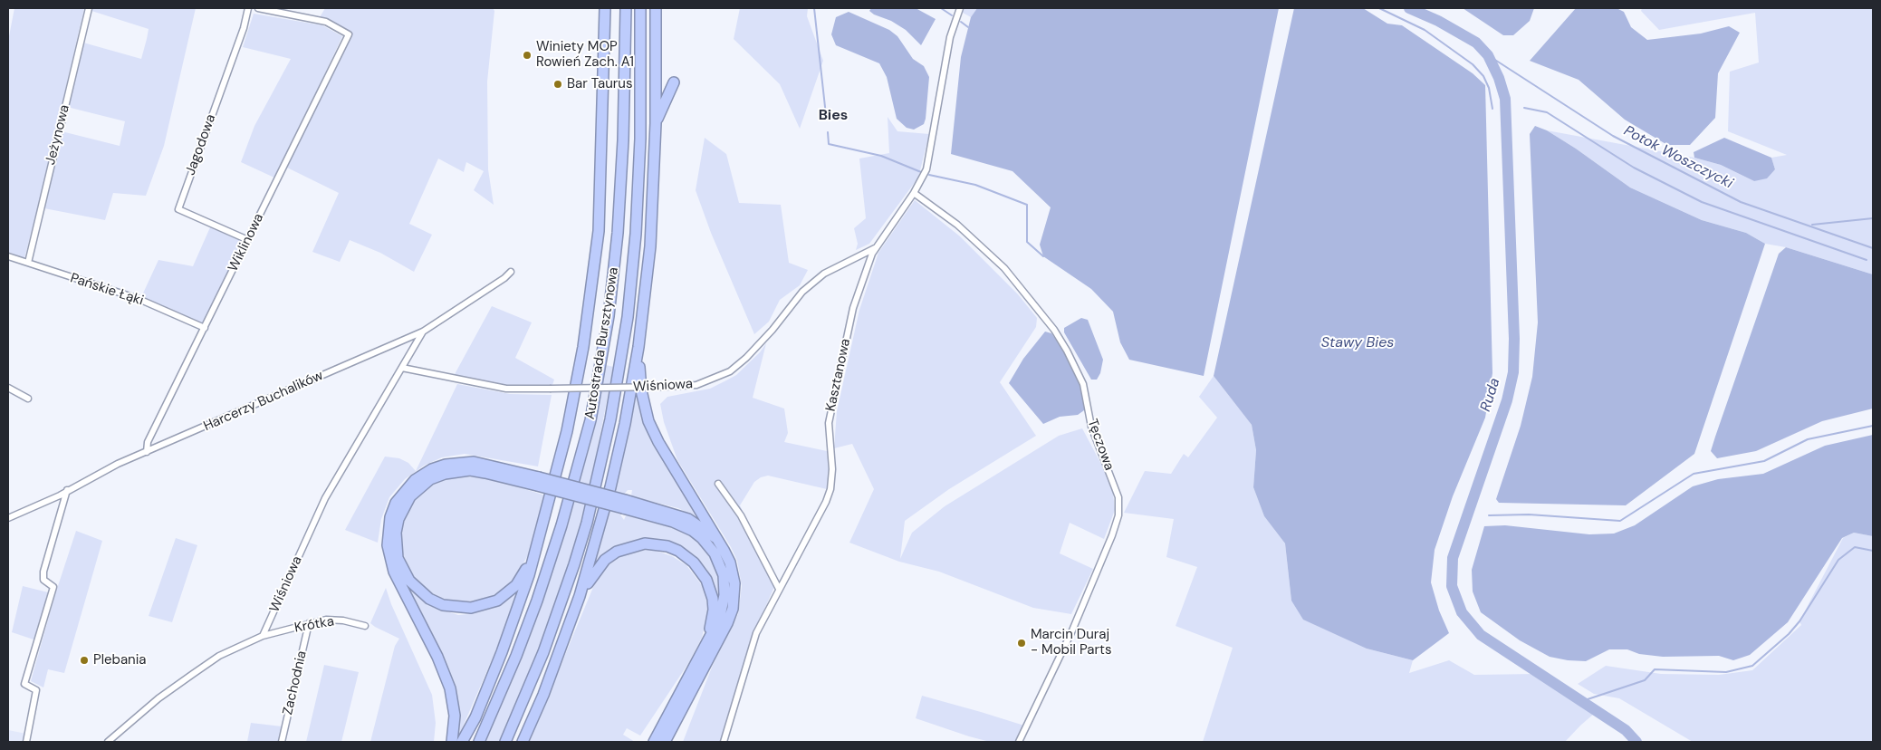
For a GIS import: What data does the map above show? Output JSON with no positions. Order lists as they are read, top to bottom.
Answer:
{
  "streets": {
    "highway": ["Autostrada Bursztynowa"],
    "street": [
      "Jeżynowa",
      "Jagodowa",
      "Wiklinowa",
      "Pańskie Łąki",
      "Kasztanowa",
      "Wiśniowa",
      "Harcerzy Buchalików",
      "Tęczowa",
      "Krótka",
      "Zachodnia"
    ]
  },
  "crossings": [
    ["Jeżynowa", "Pańskie Łąki"],
    ["Jagodowa", "Wiklinowa"],
    ["Wiklinowa", "Pańskie Łąki"],
    ["Wiklinowa", "Harcerzy Buchalików"],
    ["Kasztanowa", "Wiśniowa"],
    ["Kasztanowa", "Tęczowa"],
    ["Wiśniowa", "Harcerzy Buchalików"],
    ["Wiśniowa", "Krótka"],
    ["Krótka", "Zachodnia"]
  ],
  "districts": ["Bies"],
  "water": ["Potok Woszczycki", "Stawy Bies", "Ruda"],
  "places": [
    "Winiety MOP Rowień Zach. A1",
    "Bar Taurus",
    "Marcin Duraj - Mobil Parts",
    "Plebania"
  ]
}
